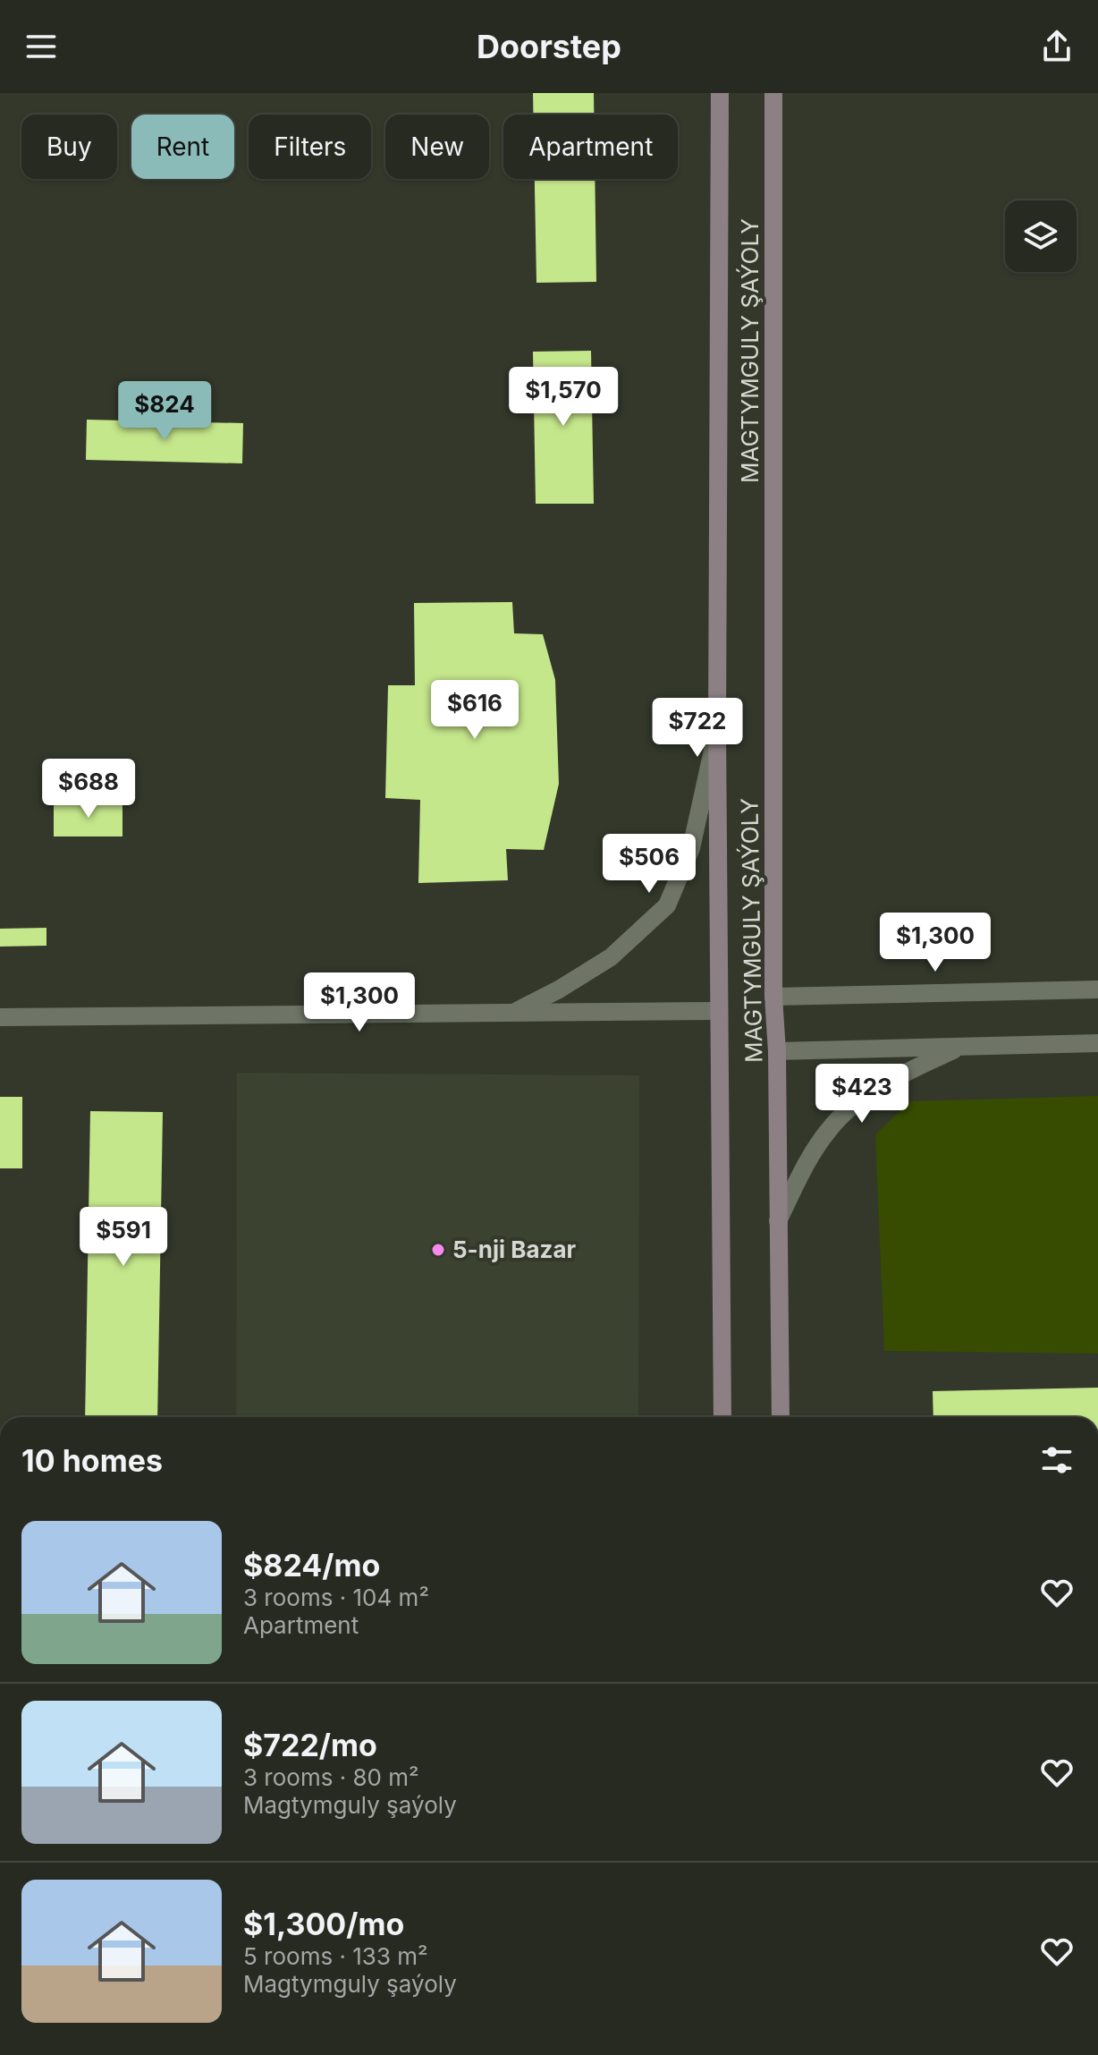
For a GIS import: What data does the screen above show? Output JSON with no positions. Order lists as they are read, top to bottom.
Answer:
{
  "streets": {
    "street": ["MAGTYMGULY ŞAÝOLY"]
  },
  "places": ["5-nji Bazar"],
  "page": {
    "header": "Doorstep",
    "chip": [
      "Buy",
      "Rent",
      "Filters",
      "New",
      "Apartment"
    ],
    "price": [
      "$1,570",
      "$824",
      "$616",
      "$722",
      "$688",
      "$506",
      "$1,300",
      "$1,300",
      "$423",
      "$591"
    ],
    "heading": "10 homes",
    "list": [
      {
        "name": "$824/mo",
        "note": "3 rooms · 104 m² · Apartment"
      },
      {
        "name": "$722/mo",
        "note": "3 rooms · 80 m² · Magtymguly şaýoly"
      },
      {
        "name": "$1,300/mo",
        "note": "5 rooms · 133 m² · Magtymguly şaýoly"
      }
    ]
  }
}
